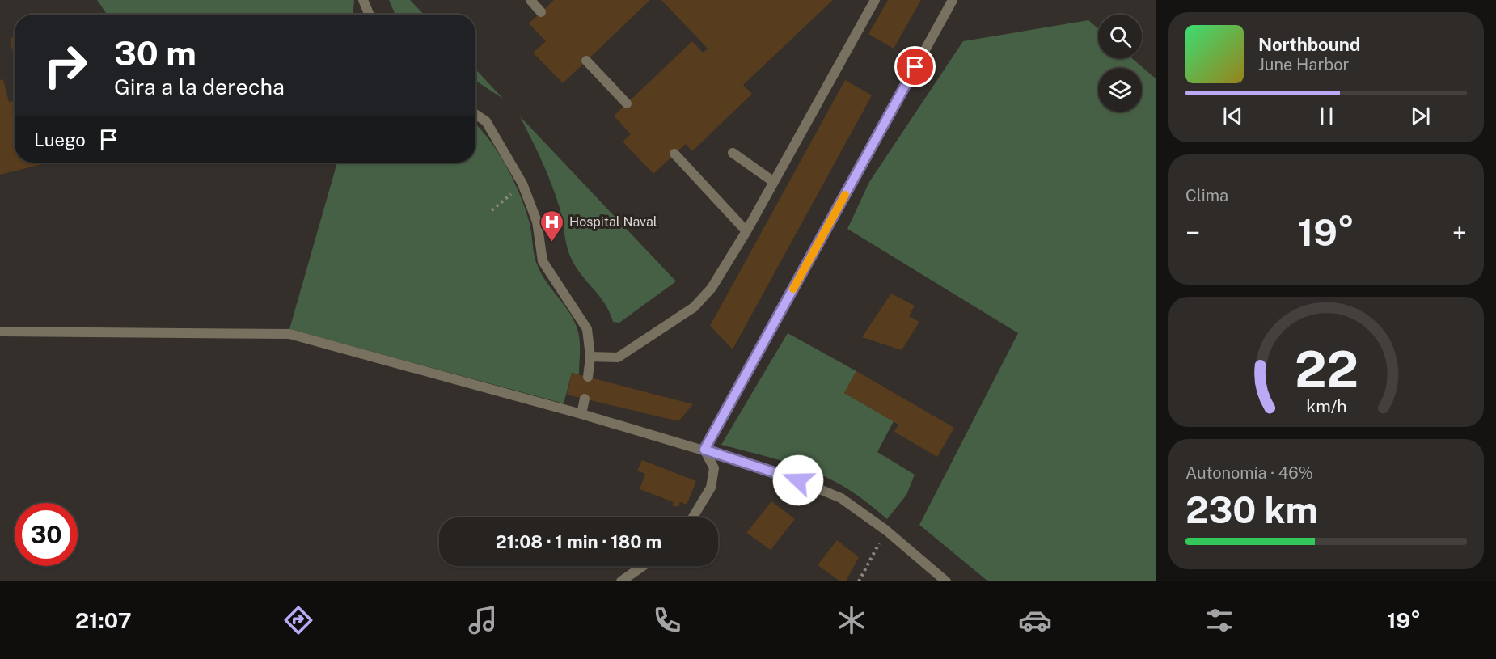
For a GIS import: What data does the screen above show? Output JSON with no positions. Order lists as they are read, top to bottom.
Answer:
{
  "places": {
    "hospital": ["Hospital Naval"]
  },
  "page": {
    "turn": ["30 m", "Gira a la derecha"],
    "song": ["Northbound", "June Harbor"],
    "then": "Luego",
    "tile": [
      "Clima",
      ["Autonomía · 46%", "230 km"]
    ],
    "heat": ["−", "19°", "+"],
    "limit": "30",
    "trip": "21:08 · 1 min · 180 m",
    "tabs": ["21:07", "19°"],
    "gauge": ["22", "km/h"]
  }
}
